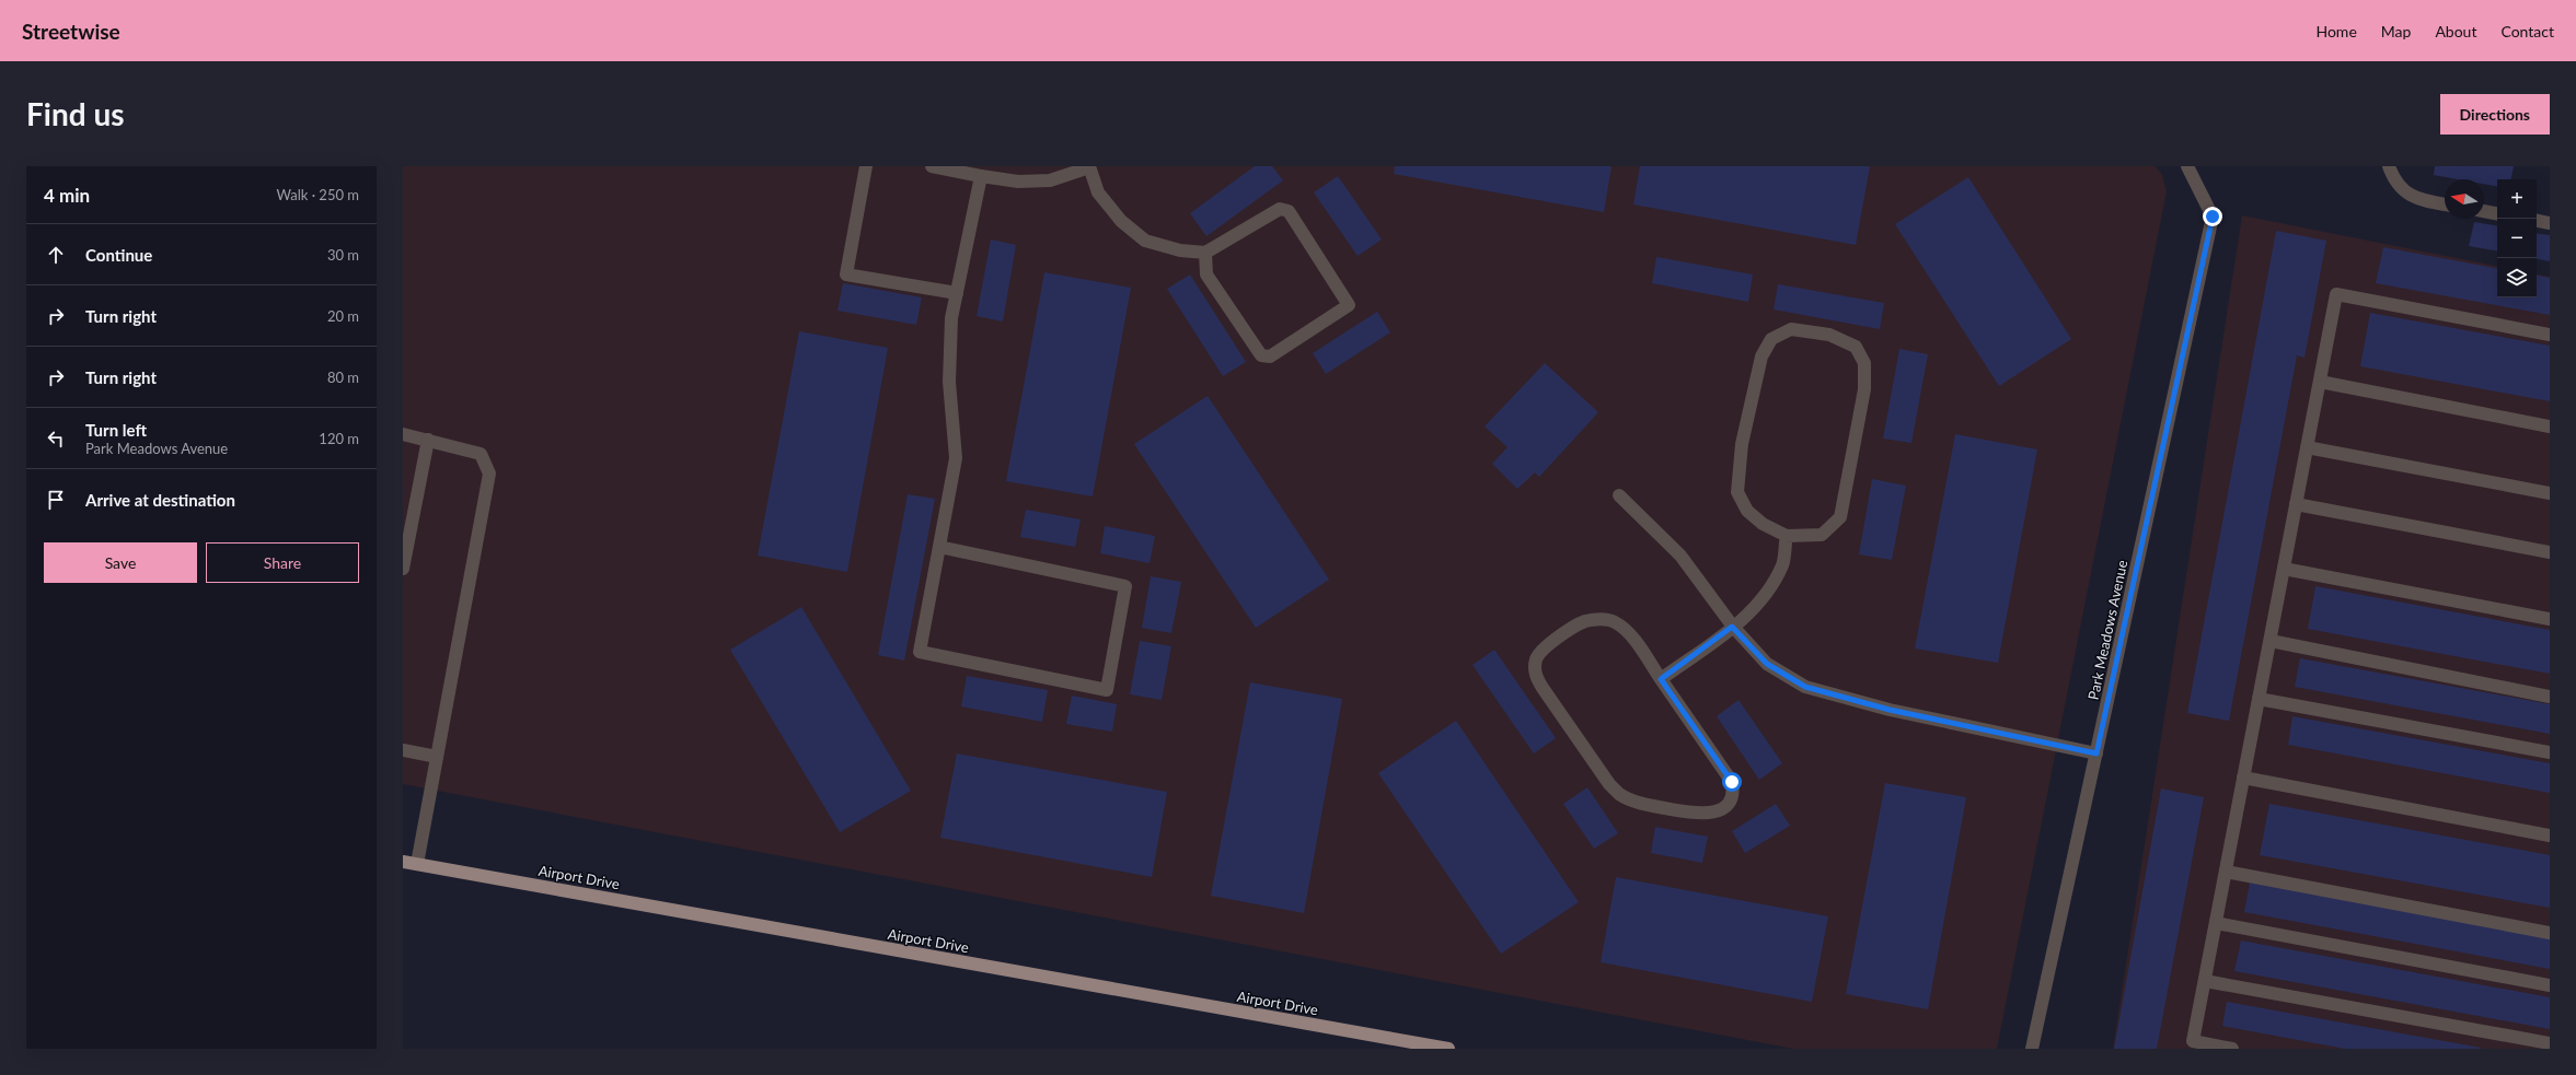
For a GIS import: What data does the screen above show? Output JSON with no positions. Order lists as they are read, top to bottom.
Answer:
{
  "streets": {
    "main road": ["Airport Drive"],
    "street": ["Park Meadows Avenue"]
  },
  "north": "left",
  "page": {
    "header": "Streetwise",
    "nav": [
      "Home",
      "Map",
      "About",
      "Contact"
    ],
    "buttons": [
      "Directions",
      ["Save", "Share"]
    ],
    "title": "Find us",
    "heading": ["4 min", "Walk · 250 m"],
    "map_buttons": ["+", "−"],
    "list": [
      ["Continue", "30 m"],
      ["Turn right", "20 m"],
      ["Turn right", "80 m"],
      ["Turn left", "Park Meadows Avenue", "120 m"],
      "Arrive at destination"
    ]
  }
}
